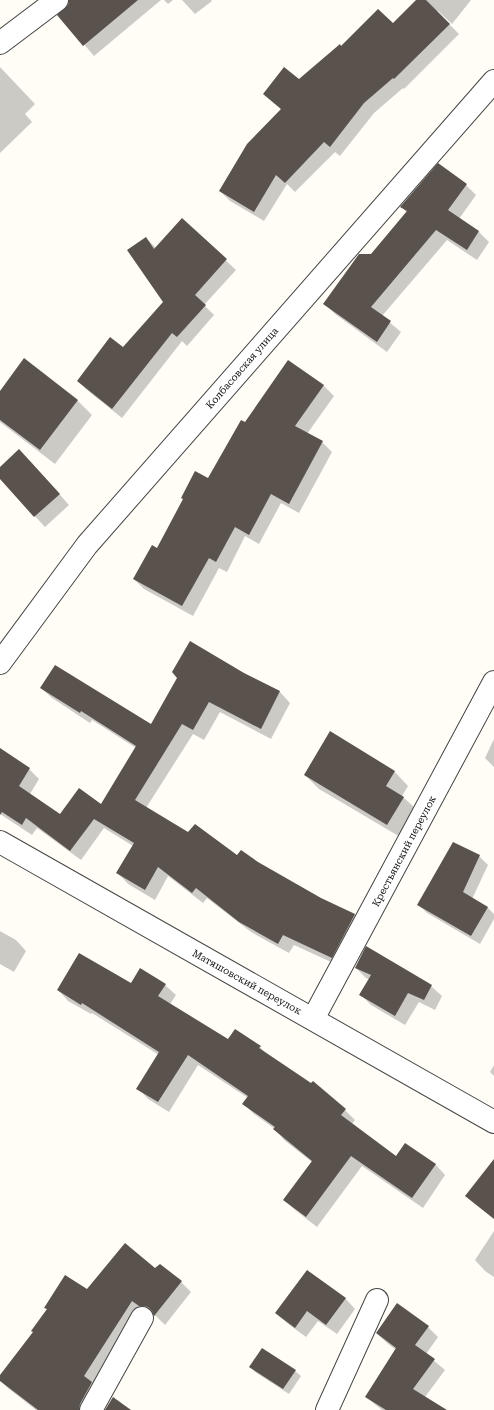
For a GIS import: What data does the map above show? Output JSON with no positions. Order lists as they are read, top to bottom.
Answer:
{
  "streets": {
    "street": ["Колбасовская улица", "Крестьянский переулок", "Матяшовский переулок"]
  },
  "crossings": [
    ["Крестьянский переулок", "Матяшовский переулок"]
  ]
}
